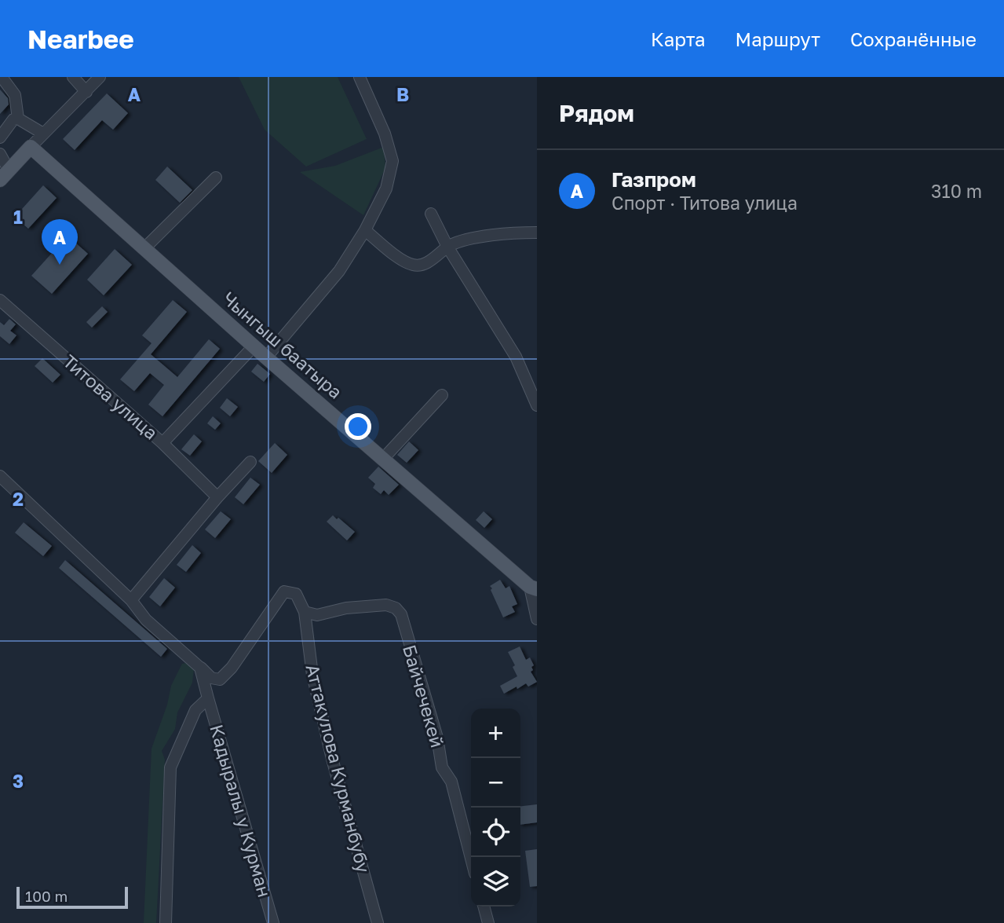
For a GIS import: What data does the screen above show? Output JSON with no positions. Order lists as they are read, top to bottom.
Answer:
{
  "streets": {
    "main road": ["Чынгыш баатыра"],
    "street": [
      "Титова улица",
      "Байчечекей",
      "Аттакулова Курманбубу",
      "Кадыралы у Курман"
    ]
  },
  "crossings": [
    ["Байчечекей", "Аттакулова Курманбубу"]
  ],
  "scale_bar": "100 m",
  "page": {
    "header": "Nearbee",
    "nav": ["Карта", "Маршрут", "Сохранённые"],
    "heading": "Рядом",
    "list": [
      {
        "mark": "A",
        "name": "Газпром",
        "note": "Спорт · Титова улица",
        "value": "310 m"
      }
    ],
    "pins": "A",
    "map_buttons": ["+", "−"],
    "scale": "100 m"
  },
  "grid": {
    "columns": ["A", "B"],
    "rows": ["1", "2", "3"]
  }
}
